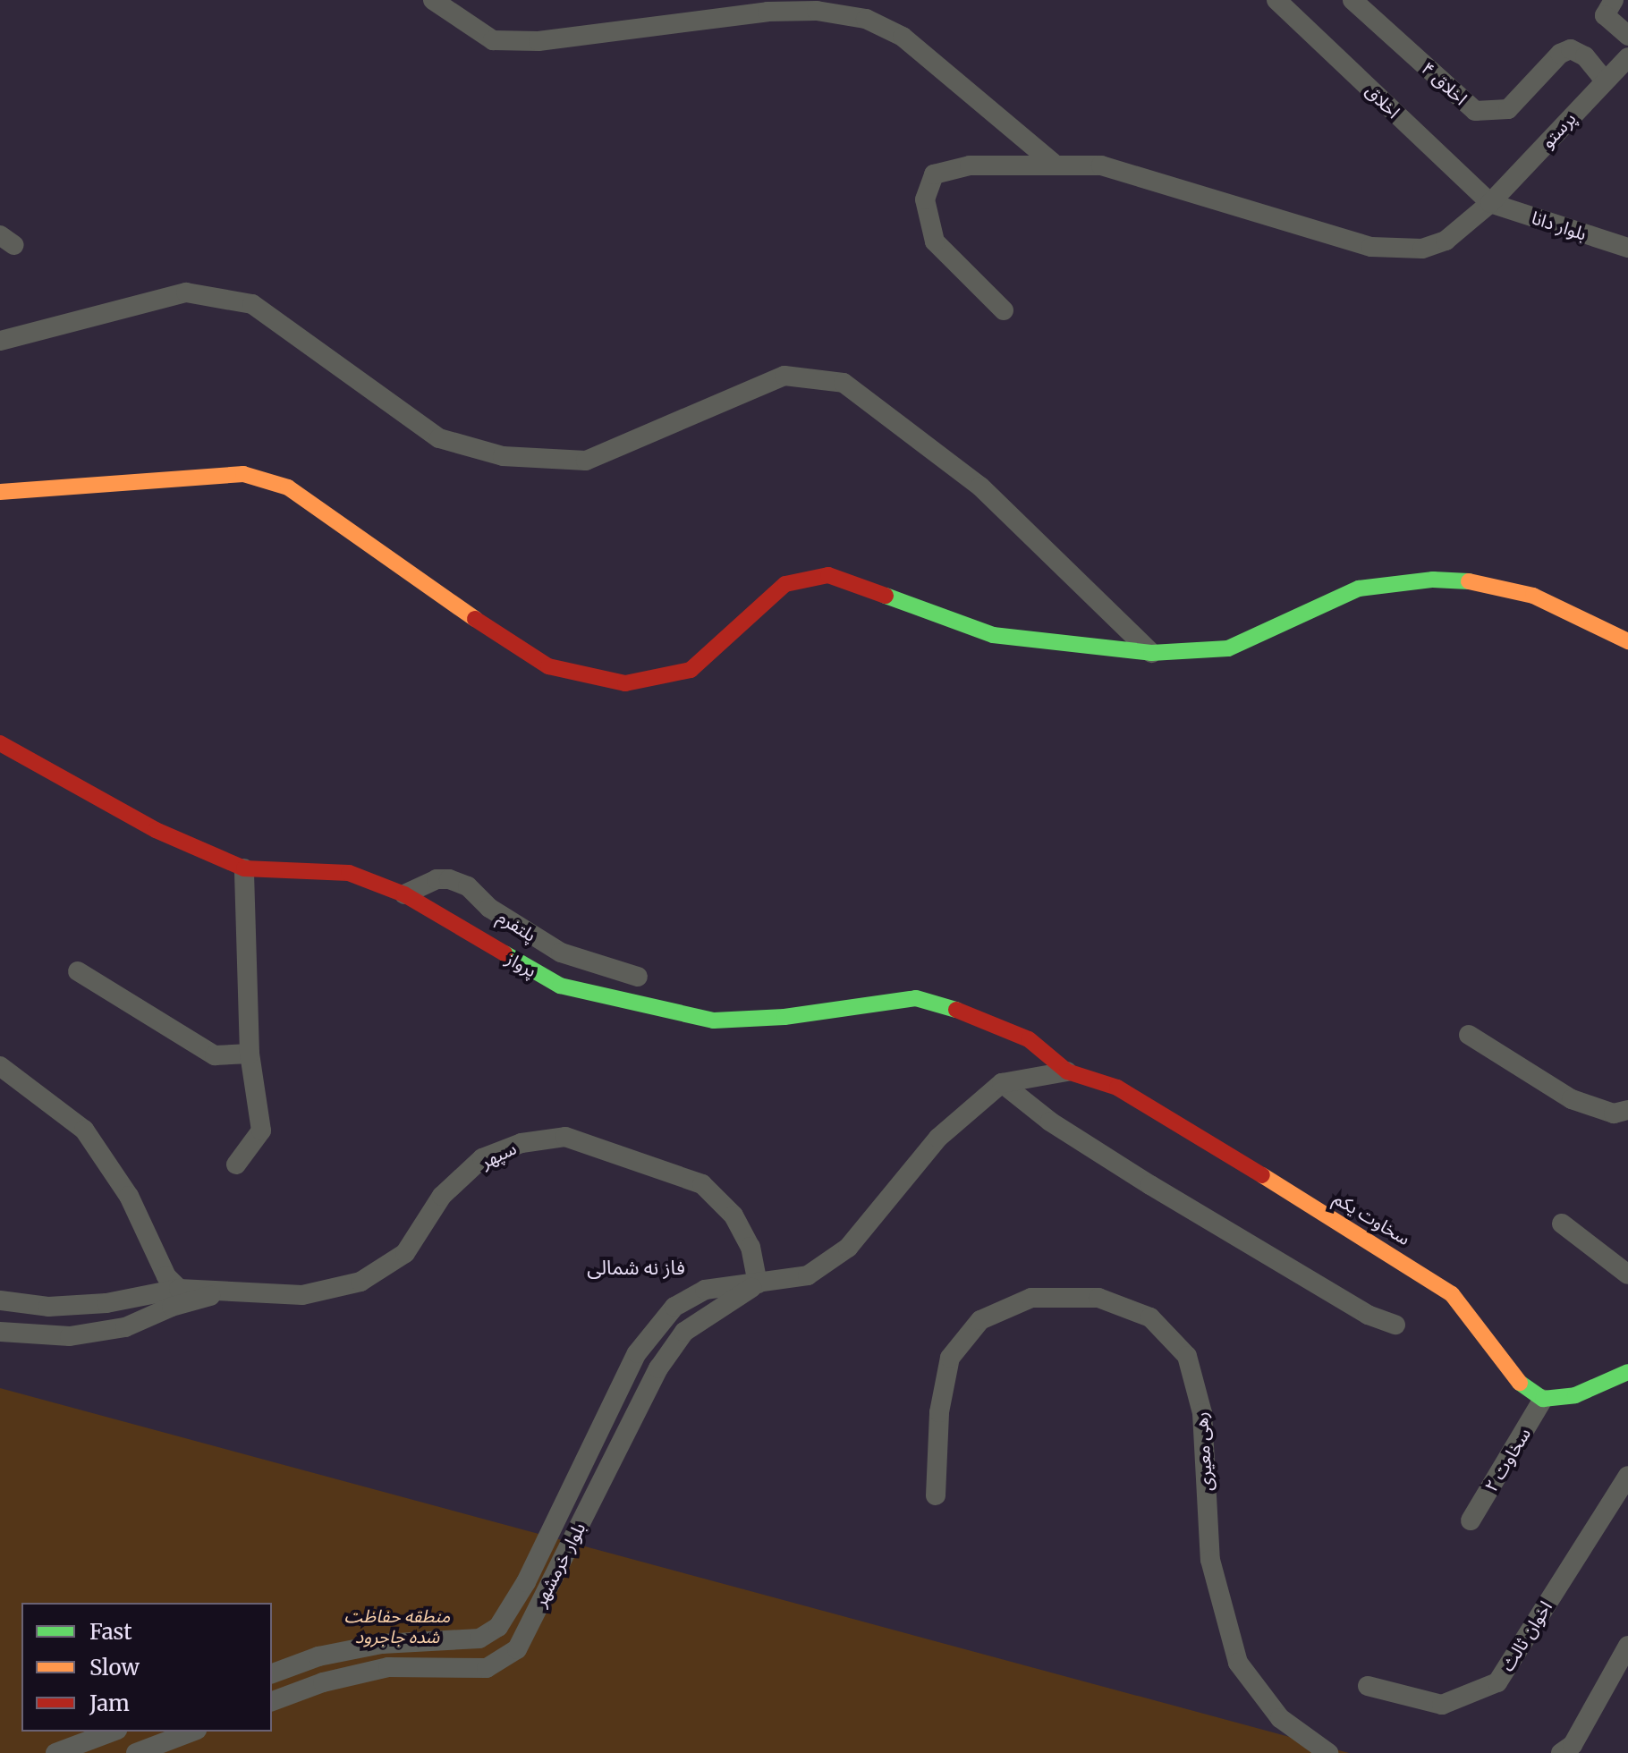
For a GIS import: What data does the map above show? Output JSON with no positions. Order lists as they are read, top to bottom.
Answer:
{
  "streets": {
    "street": [
      "اخلاق ۴",
      "اخلاق",
      "پرستو",
      "بلوار دانا",
      "پلتفرم",
      "پرواز",
      "سپهر",
      "سخاوت یکم",
      "رهی معیری",
      "سخاوت ۲",
      "بلوار خرمشهر",
      "اخوان ثالث"
    ]
  },
  "crossings": [
    ["اخلاق ۴", "پرستو"],
    ["اخلاق", "پرستو"],
    ["اخلاق", "بلوار دانا"],
    ["پرستو", "بلوار دانا"],
    ["پلتفرم", "پرواز"],
    ["پرواز", "سخاوت یکم"],
    ["سپهر", "بلوار خرمشهر"],
    ["سخاوت یکم", "سخاوت ۲"]
  ],
  "districts": ["فاز نه شمالی"],
  "parks": ["منطقه حفاظت شده جاجرود"],
  "legend": ["Fast", "Slow", "Jam"]
}
